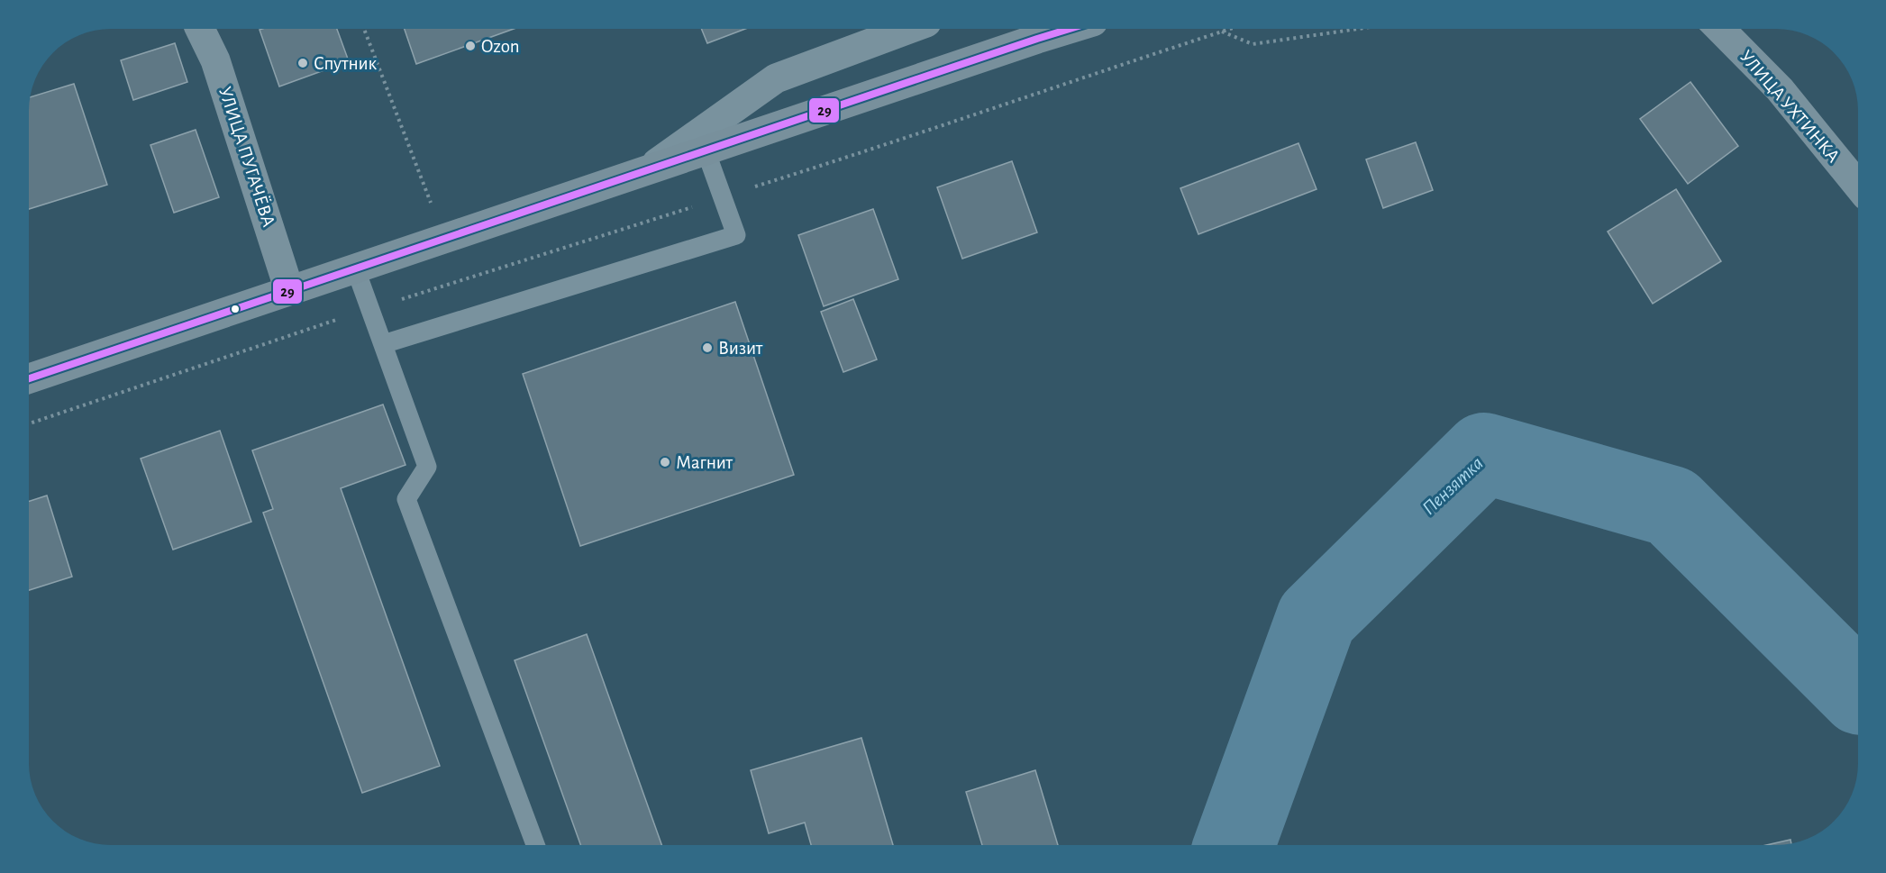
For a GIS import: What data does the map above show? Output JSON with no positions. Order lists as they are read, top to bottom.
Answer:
{
  "streets": {
    "street": ["УЛИЦА УХТИНКА", "УЛИЦА ПУГАЧЁВА"]
  },
  "water": ["Пензятка"],
  "places": [
    "Ozon",
    "Спутник",
    "Визит",
    "Магнит"
  ],
  "lines": ["transit line 29"]
}
